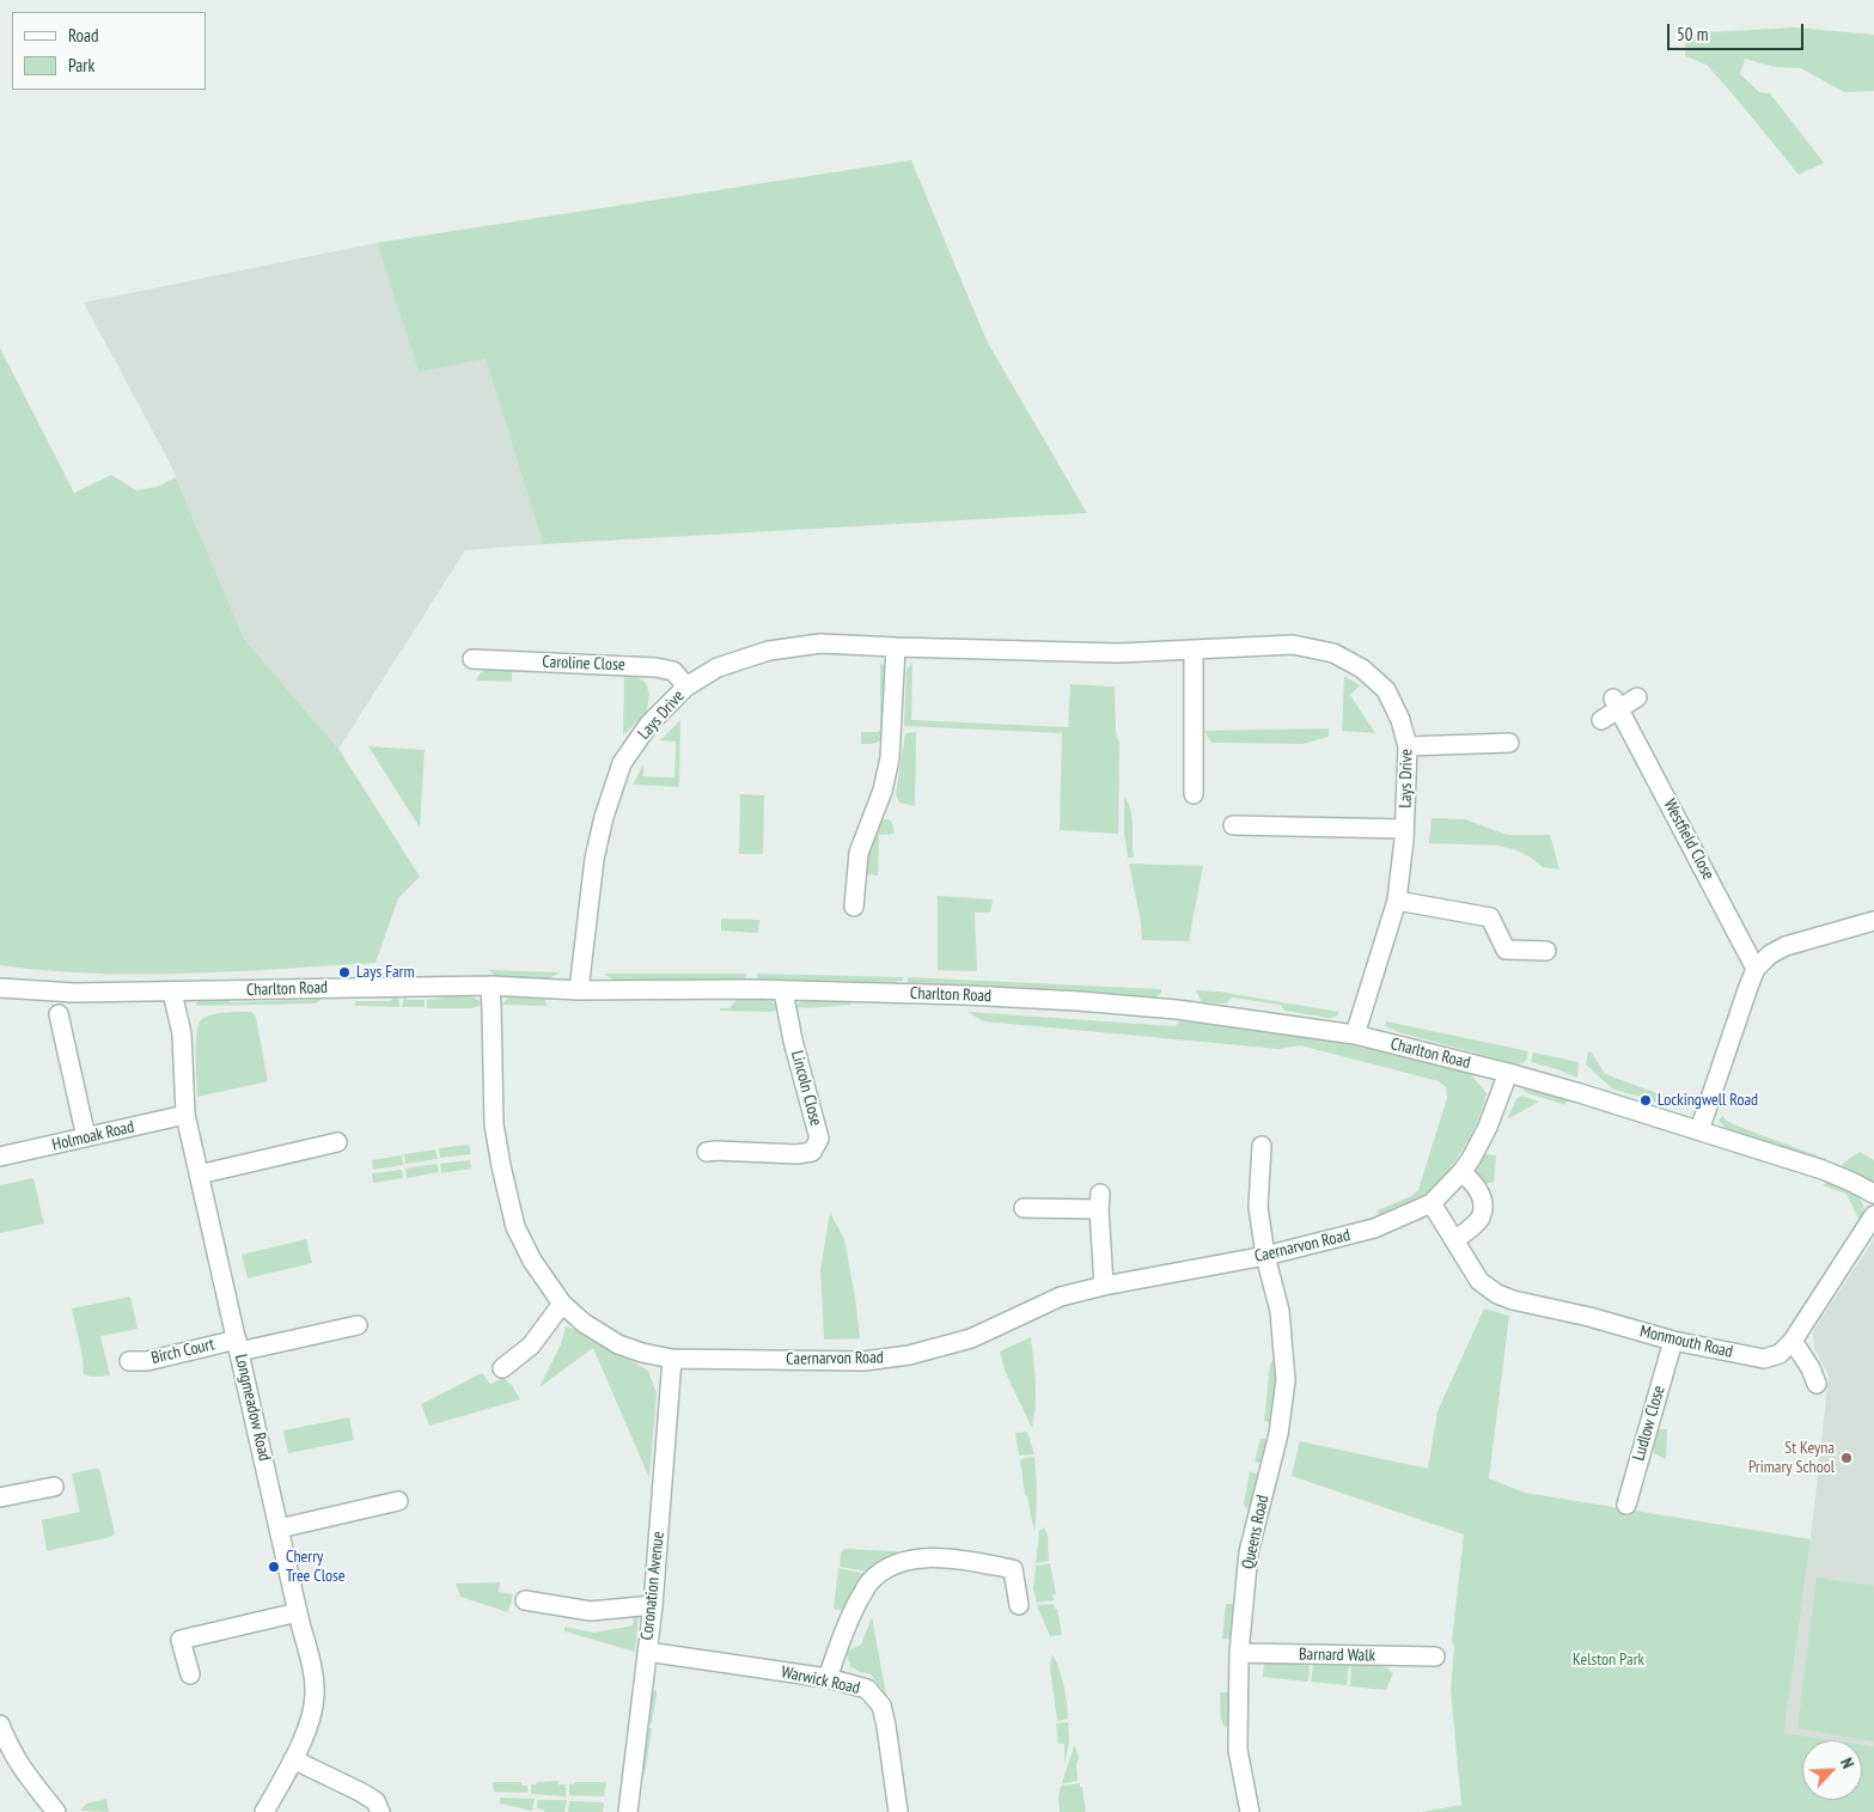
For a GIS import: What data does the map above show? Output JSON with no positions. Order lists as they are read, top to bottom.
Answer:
{
  "streets": {
    "street": [
      "Caroline Close",
      "Lays Drive",
      "Westfield Close",
      "Charlton Road",
      "Lincoln Close",
      "Holmoak Road",
      "Caernarvon Road",
      "Monmouth Road",
      "Birch Court",
      "Longmeadow Road",
      "Ludlow Close",
      "Queens Road",
      "Coronation Avenue",
      "Barnard Walk",
      "Warwick Road"
    ]
  },
  "crossings": [
    ["Caroline Close", "Lays Drive"],
    ["Lays Drive", "Charlton Road"],
    ["Charlton Road", "Lincoln Close"],
    ["Charlton Road", "Caernarvon Road"],
    ["Charlton Road", "Longmeadow Road"],
    ["Holmoak Road", "Longmeadow Road"],
    ["Caernarvon Road", "Monmouth Road"],
    ["Caernarvon Road", "Queens Road"],
    ["Caernarvon Road", "Coronation Avenue"],
    ["Monmouth Road", "Ludlow Close"],
    ["Birch Court", "Longmeadow Road"],
    ["Queens Road", "Barnard Walk"],
    ["Coronation Avenue", "Warwick Road"]
  ],
  "parks": ["Kelston Park"],
  "places": [
    "Lays Farm",
    "Lockingwell Road",
    "St Keyna Primary School",
    "Cherry Tree Close"
  ],
  "legend": ["Road", "Park"],
  "scale_bar": "50 m",
  "north": "top right"
}
